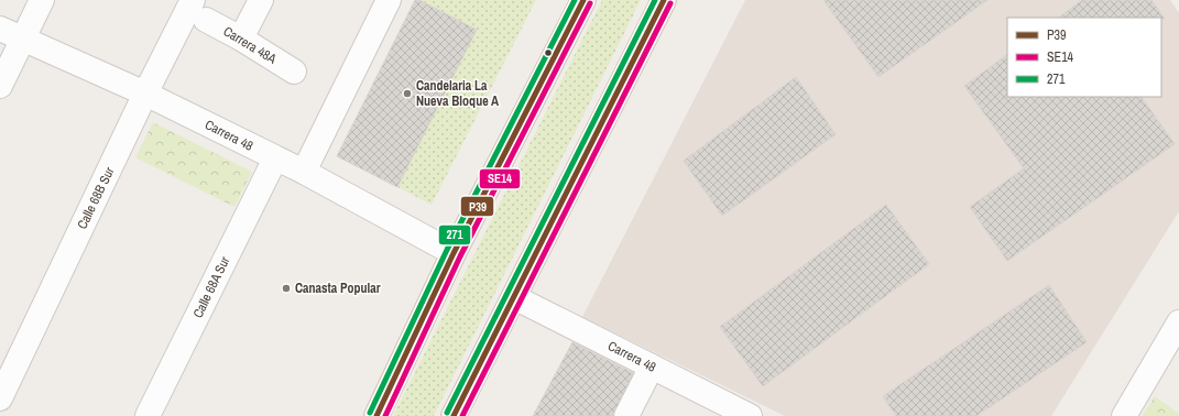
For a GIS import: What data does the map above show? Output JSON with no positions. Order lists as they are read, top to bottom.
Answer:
{
  "streets": {
    "street": [
      "Carrera 48A",
      "Carrera 48",
      "Calle 68B Sur",
      "Calle 68A Sur"
    ]
  },
  "crossings": [
    ["Carrera 48", "Calle 68B Sur"],
    ["Carrera 48", "Calle 68A Sur"]
  ],
  "places": ["Candelaria La Nueva Bloque A", "Canasta Popular"],
  "lines": ["transit line P39", "transit line 271", "transit line SE14"],
  "legend": ["P39", "SE14", "271"]
}
